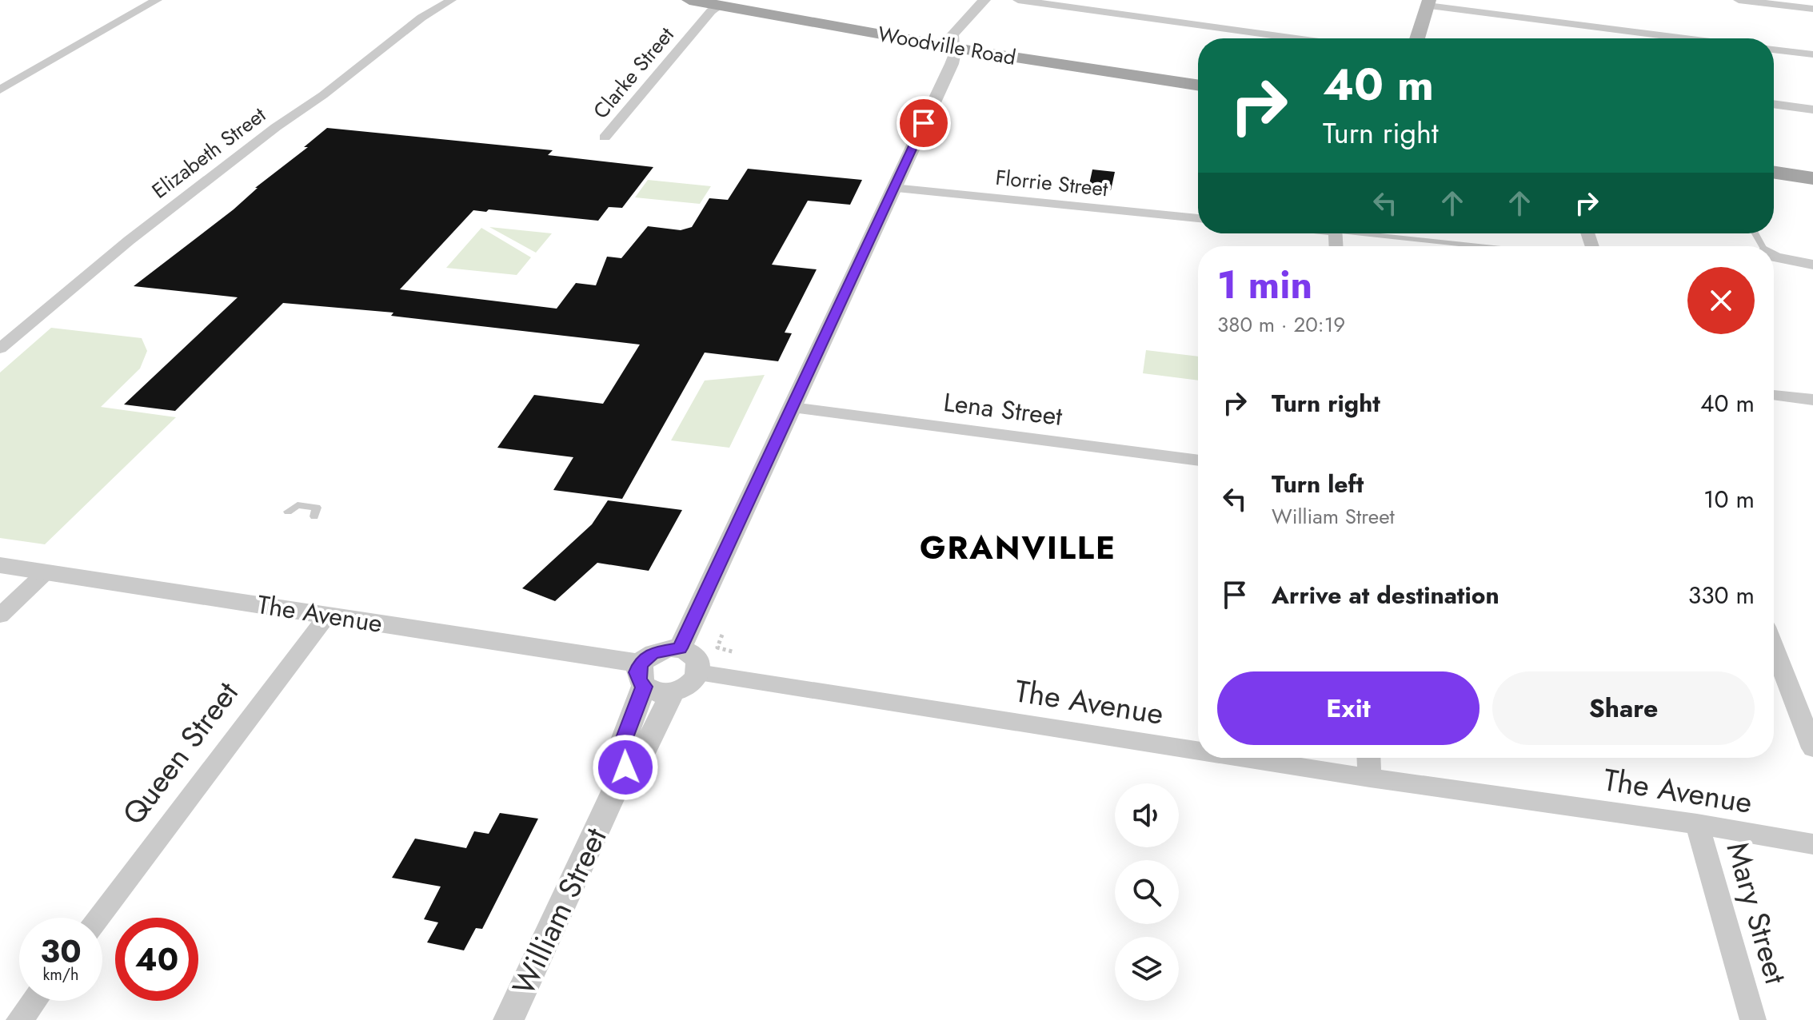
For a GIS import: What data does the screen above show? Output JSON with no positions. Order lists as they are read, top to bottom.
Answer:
{
  "streets": {
    "main road": ["Woodville Road"],
    "street": [
      "Clarke Street",
      "Elizabeth Street",
      "Florrie Street",
      "Lena Street",
      "The Avenue",
      "Queen Street",
      "William Street",
      "Mary Street"
    ]
  },
  "crossings": [
    ["Woodville Road", "Clarke Street"],
    ["The Avenue", "Queen Street"],
    ["The Avenue", "William Street"],
    ["The Avenue", "Mary Street"]
  ],
  "districts": ["GRANVILLE"],
  "page": {
    "turn": ["40 m", "Turn right"],
    "heading": ["1 min", "380 m · 20:19"],
    "list": [
      {
        "name": "Turn right",
        "value": "40 m"
      },
      {
        "name": "Turn left",
        "note": "William Street",
        "value": "10 m"
      },
      {
        "name": "Arrive at destination",
        "value": "330 m"
      }
    ],
    "buttons": ["Exit", "Share"],
    "speed": "30 km/h",
    "limit": "40"
  }
}
